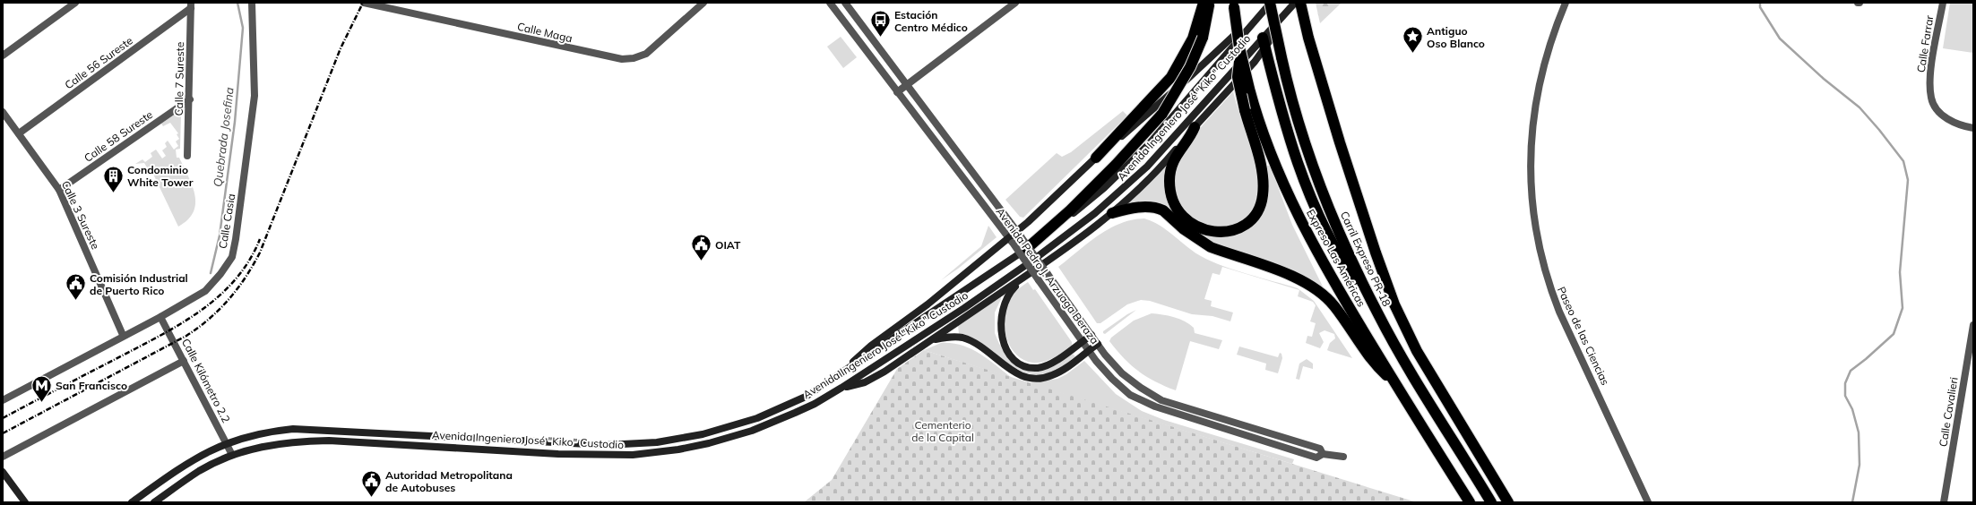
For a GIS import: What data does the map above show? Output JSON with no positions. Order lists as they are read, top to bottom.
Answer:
{
  "streets": {
    "highway": ["Expreso Las Américas", "Carril Expreso PR-18"],
    "main road": ["Avenida Ingeniero José \"Kiko\" Custodio"],
    "street": [
      "Calle Maga",
      "Calle Farrar",
      "Calle 56 Sureste",
      "Calle 7 Sureste",
      "Calle 58 Sureste",
      "Calle 3 Sureste",
      "Calle Casia",
      "Avenida Pedro J. Arzuaga Beraza",
      "Paseo de las Ciencias",
      "Calle Kilómetro 2.2",
      "Calle Cavalieri"
    ]
  },
  "crossings": [
    ["Calle 56 Sureste", "Calle 7 Sureste"],
    ["Calle 56 Sureste", "Calle 3 Sureste"],
    ["Calle 7 Sureste", "Calle 58 Sureste"],
    ["Avenida Ingeniero José \"Kiko\" Custodio", "Carril Expreso PR-18"],
    ["Avenida Ingeniero José \"Kiko\" Custodio", "Calle Kilómetro 2.2"],
    ["Calle 58 Sureste", "Calle 3 Sureste"],
    ["Calle 3 Sureste", "Calle Casia"],
    ["Calle Casia", "Calle Kilómetro 2.2"]
  ],
  "water": ["Quebrada Josefina"],
  "parks": ["Cementerio de la Capital"],
  "places": {
    "bus stop": ["Estación Centro Médico"],
    "place": ["Antiguo Oso Blanco"],
    "building": ["Condominio White Tower"],
    "public building": ["OIAT", "Comisión Industrial de Puerto Rico", "Autoridad Metropolitana de Autobuses"],
    "metro station": ["San Francisco"]
  }
}
